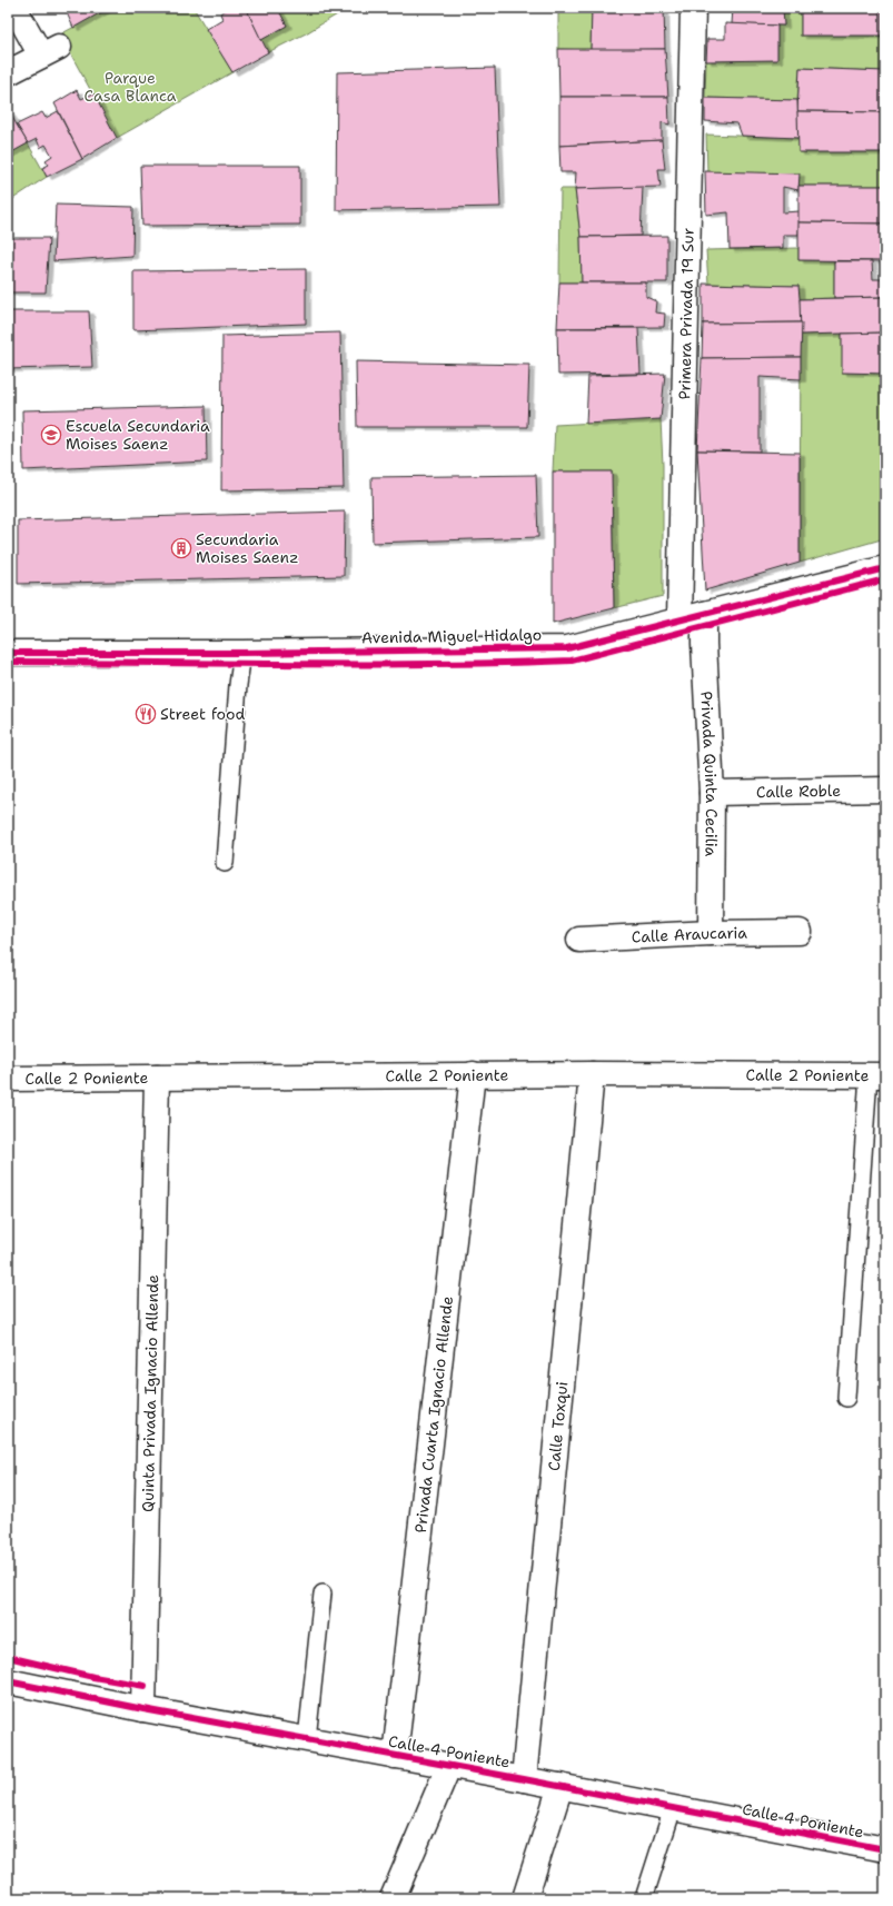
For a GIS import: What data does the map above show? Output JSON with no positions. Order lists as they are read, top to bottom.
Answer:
{
  "streets": {
    "street": [
      "Primera Privada 19 Sur",
      "Avenida Miguel Hidalgo",
      "Privada Quinta Cecilia",
      "Calle Roble",
      "Calle Araucaria",
      "Calle 2 Poniente",
      "Quinta Privada Ignacio Allende",
      "Privada Cuarta Ignacio Allende",
      "Calle Toxqui",
      "Calle 4 Poniente"
    ]
  },
  "crossings": [
    ["Primera Privada 19 Sur", "Avenida Miguel Hidalgo"],
    ["Avenida Miguel Hidalgo", "Privada Quinta Cecilia"],
    ["Privada Quinta Cecilia", "Calle Roble"],
    ["Privada Quinta Cecilia", "Calle Araucaria"],
    ["Calle 2 Poniente", "Quinta Privada Ignacio Allende"],
    ["Calle 2 Poniente", "Privada Cuarta Ignacio Allende"],
    ["Calle 2 Poniente", "Calle Toxqui"],
    ["Quinta Privada Ignacio Allende", "Calle 4 Poniente"],
    ["Privada Cuarta Ignacio Allende", "Calle 4 Poniente"],
    ["Calle Toxqui", "Calle 4 Poniente"]
  ],
  "parks": ["Parque Casa Blanca"],
  "places": {
    "school or university": ["Escuela Secundaria Moises Saenz"],
    "building": ["Secundaria Moises Saenz"],
    "restaurant": ["Street food"]
  }
}
